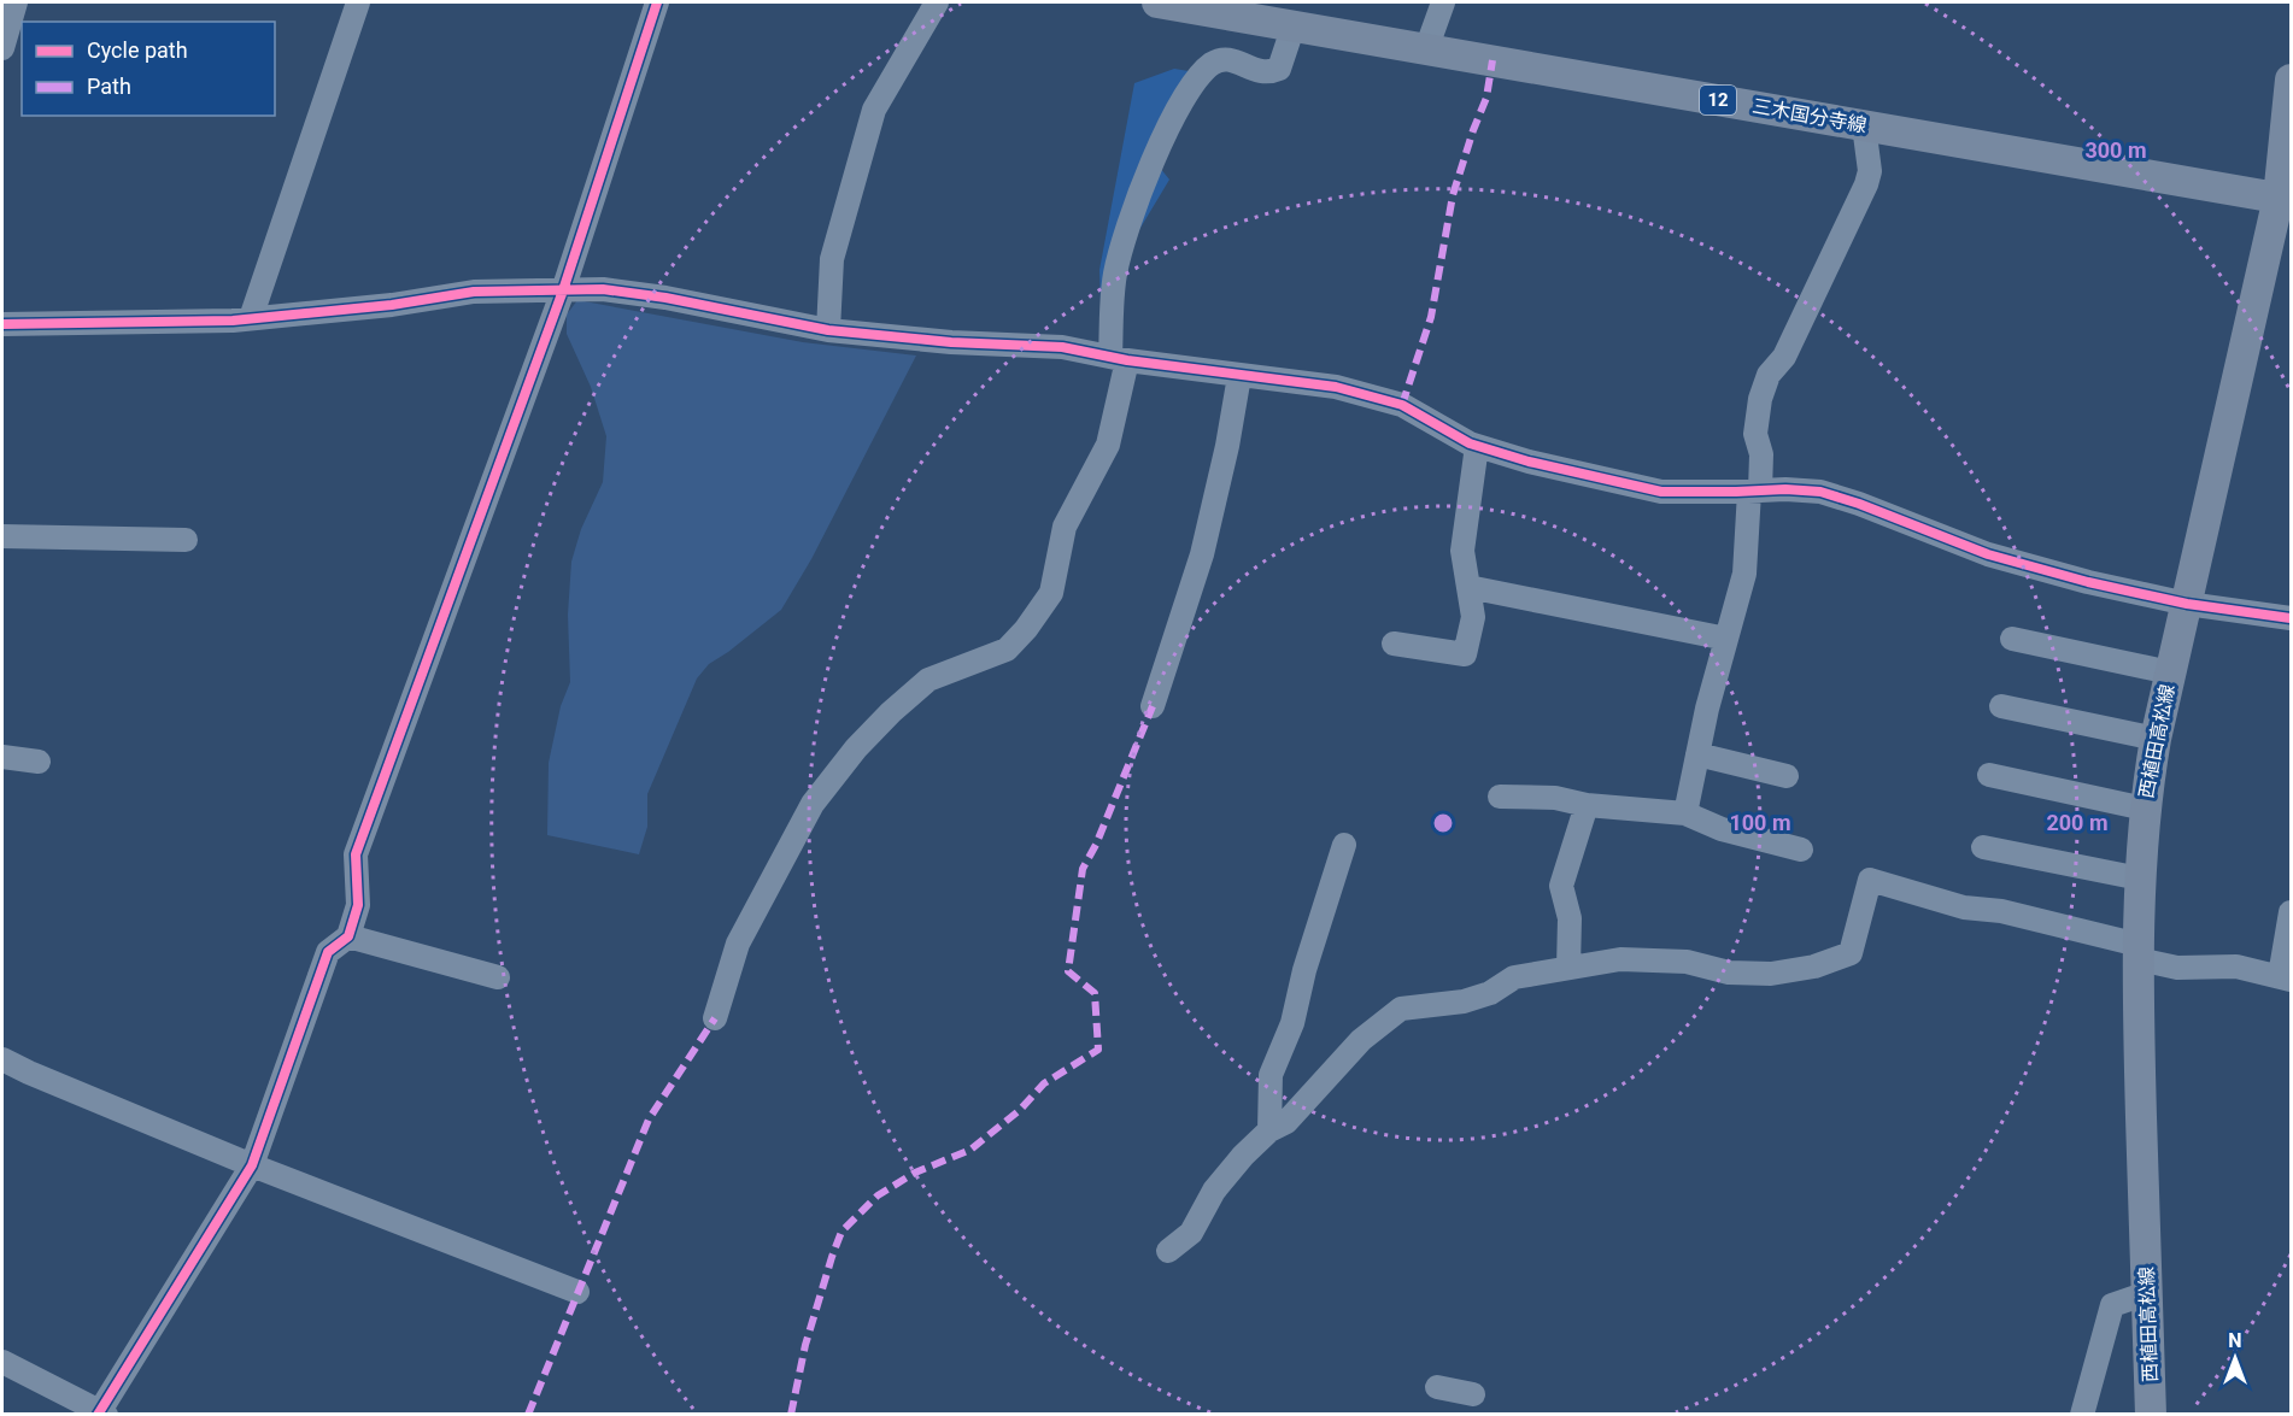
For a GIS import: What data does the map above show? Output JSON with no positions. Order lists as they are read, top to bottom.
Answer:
{
  "streets": {
    "main road": ["12", "三木国分寺線", "西植田高松線"]
  },
  "crossings": [
    ["三木国分寺線", "西植田高松線"]
  ],
  "legend": ["Cycle path", "Path"],
  "north": "top",
  "rings": ["300 m", "100 m", "200 m"]
}
